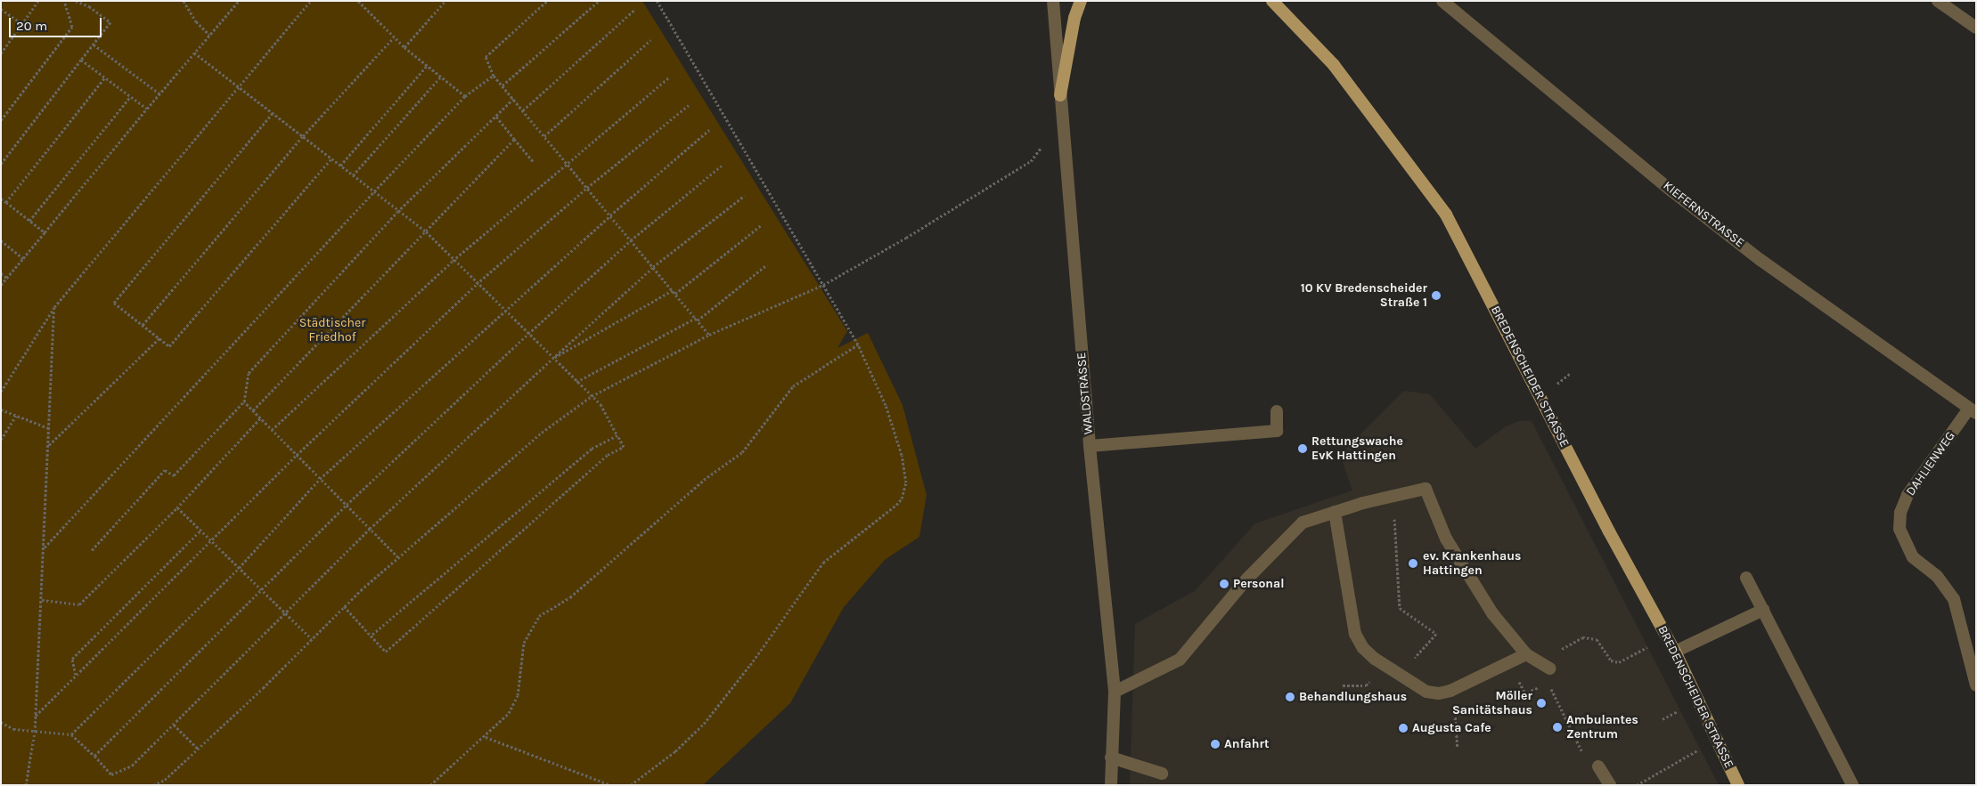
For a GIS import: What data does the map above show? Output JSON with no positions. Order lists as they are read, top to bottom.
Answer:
{
  "streets": {
    "main road": ["BREDENSCHEIDER STRASSE"],
    "street": ["KIEFERNSTRASSE", "WALDSTRASSE", "DAHLIENWEG"]
  },
  "crossings": [
    ["KIEFERNSTRASSE", "DAHLIENWEG"]
  ],
  "parks": ["Städtischer Friedhof"],
  "places": [
    "10 KV Bredenscheider Straße 1",
    "Rettungswache EvK Hattingen",
    "ev. Krankenhaus Hattingen",
    "Personal",
    "Behandlungshaus",
    "Möller Sanitätshaus",
    "Ambulantes Zentrum",
    "Augusta Cafe",
    "Anfahrt"
  ],
  "scale_bar": "20 m"
}
